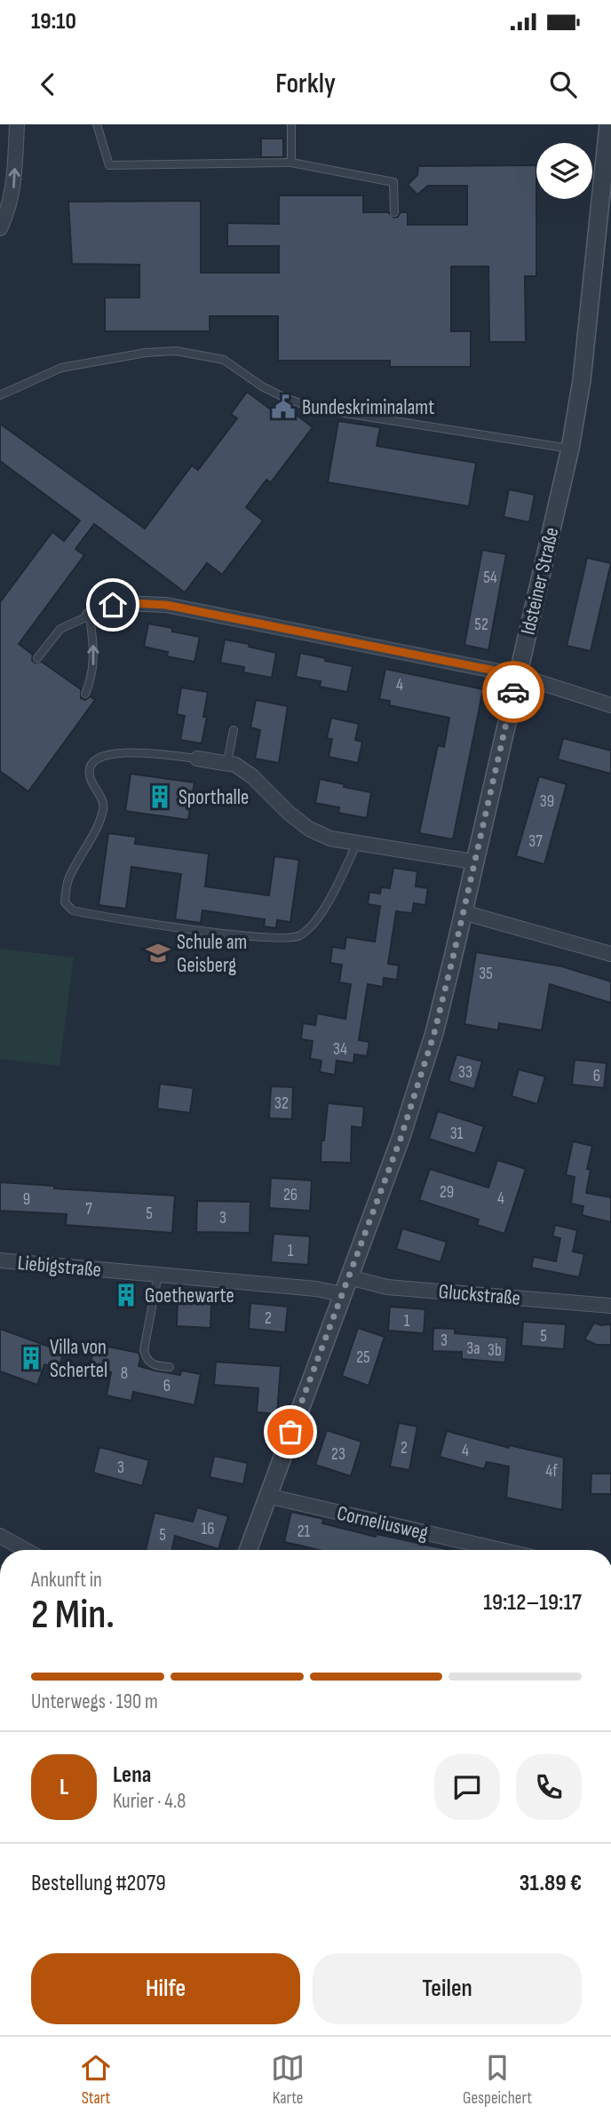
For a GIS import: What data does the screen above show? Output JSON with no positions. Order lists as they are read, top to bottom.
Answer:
{
  "streets": {
    "street": [
      "Idsteiner Straße",
      "Liebigstraße",
      "Gluckstraße",
      "Corneliusweg"
    ]
  },
  "crossings": [
    ["Idsteiner Straße", "Liebigstraße"],
    ["Idsteiner Straße", "Gluckstraße"],
    ["Idsteiner Straße", "Corneliusweg"]
  ],
  "places": {
    "public building": ["Bundeskriminalamt"],
    "building": ["Sporthalle", "Goethewarte", "Villa von Schertel"],
    "school or university": ["Schule am Geisberg"]
  },
  "house_numbers": [
    "54",
    "52",
    "4",
    "39",
    "37",
    "35",
    "34",
    "33",
    "6",
    "32",
    "31",
    "29",
    "26",
    "4",
    "9",
    "7",
    "5",
    "3",
    "1",
    "2",
    "1",
    "5",
    "3",
    "3a",
    "3b",
    "25",
    "8",
    "6",
    "2",
    "4",
    "23",
    "3",
    "4f",
    "16",
    "21",
    "5"
  ],
  "page": {
    "status": "19:10",
    "header": "Forkly",
    "heading": ["2 Min.", "Ankunft in", "19:12–19:17"],
    "panel": [
      "Lena",
      "Kurier · 4.8",
      "Bestellung #2079",
      "31.89 €"
    ],
    "bar": "Unterwegs · 190 m",
    "round": "L",
    "buttons": ["Hilfe", "Teilen"],
    "tabs": ["Start", "Karte", "Gespeichert"]
  }
}
